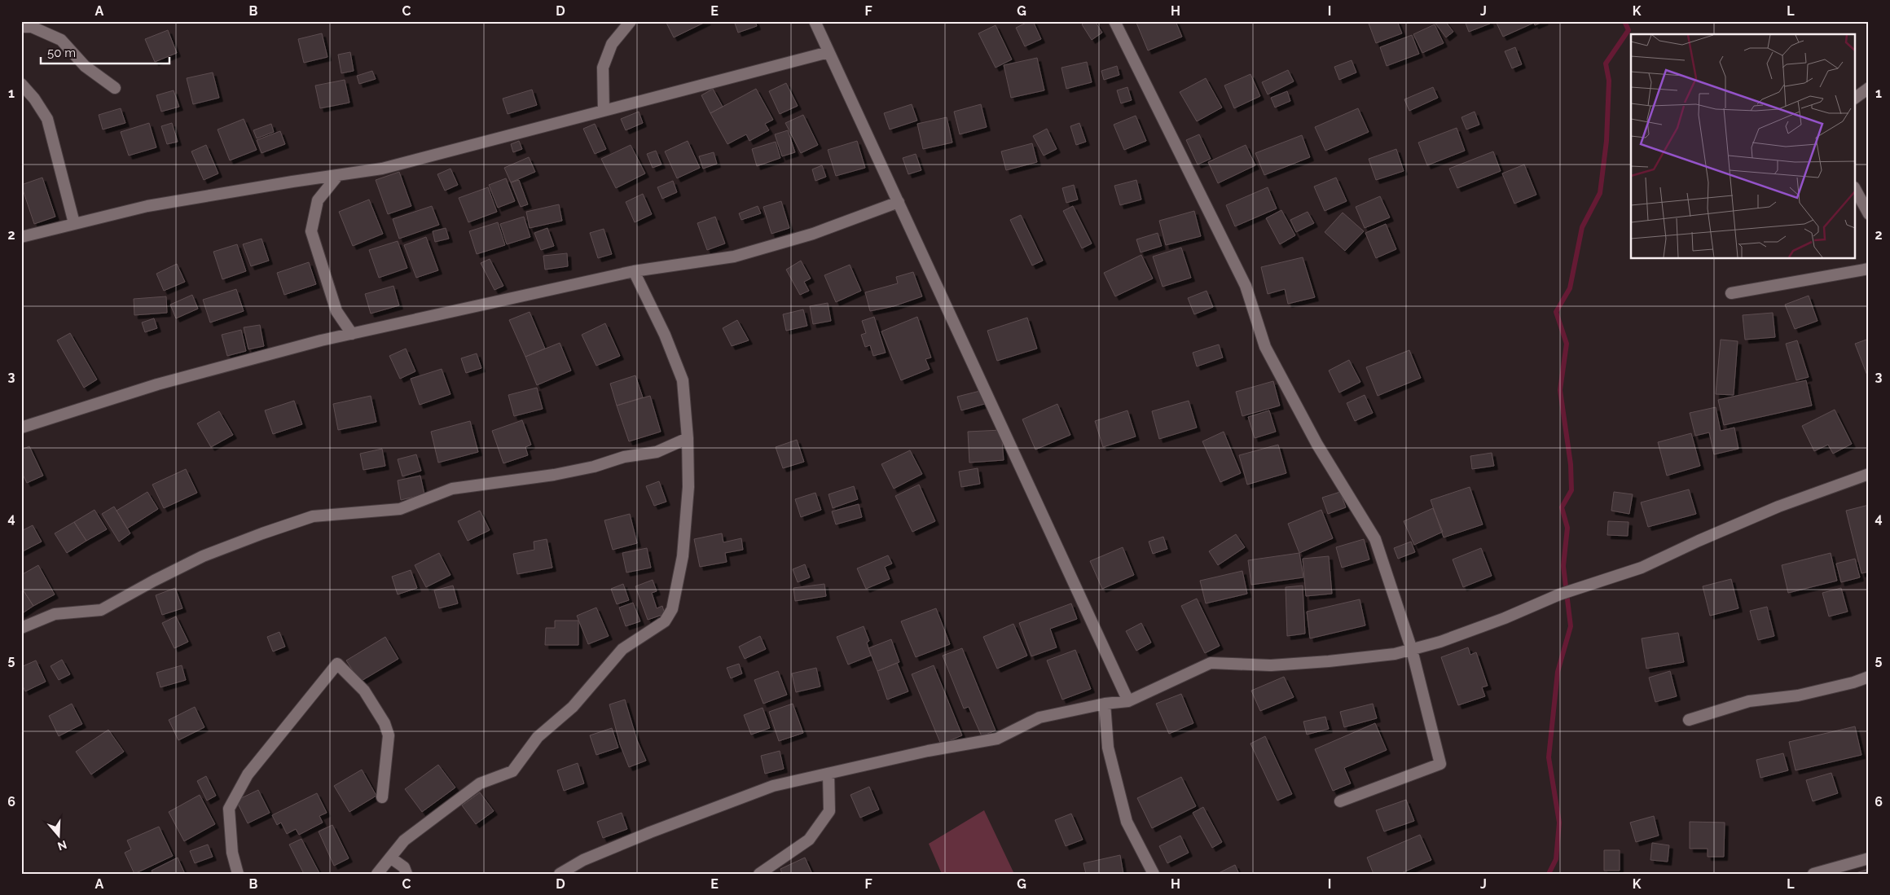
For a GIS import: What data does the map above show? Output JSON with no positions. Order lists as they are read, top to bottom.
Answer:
{
  "scale_bar": "50 m",
  "north": "bottom",
  "grid": {
    "columns": [
      "A",
      "B",
      "C",
      "D",
      "E",
      "F",
      "G",
      "H",
      "I",
      "J",
      "K",
      "L"
    ],
    "rows": [
      "1",
      "2",
      "3",
      "4",
      "5",
      "6"
    ]
  }
}
